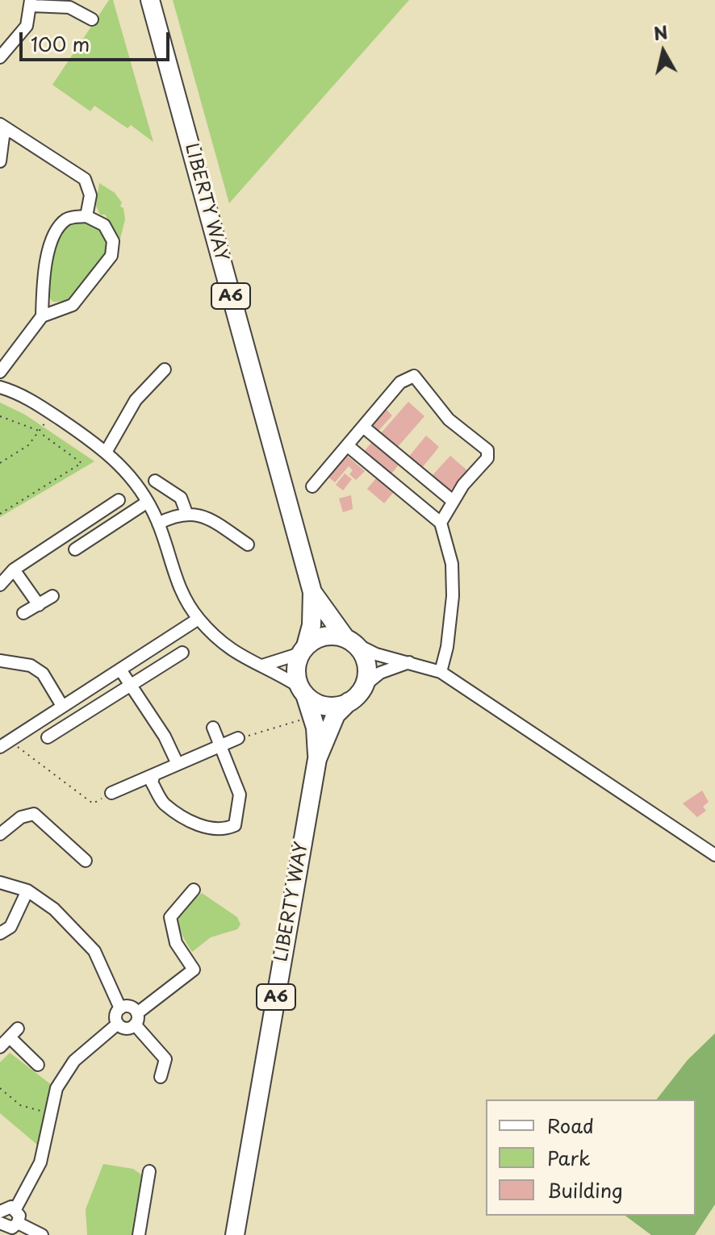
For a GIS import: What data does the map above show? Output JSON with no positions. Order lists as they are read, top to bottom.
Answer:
{
  "streets": {
    "highway": ["LIBERTY WAY", "A6"]
  },
  "legend": ["Road", "Park", "Building"],
  "scale_bar": "100 m",
  "north": "top"
}
